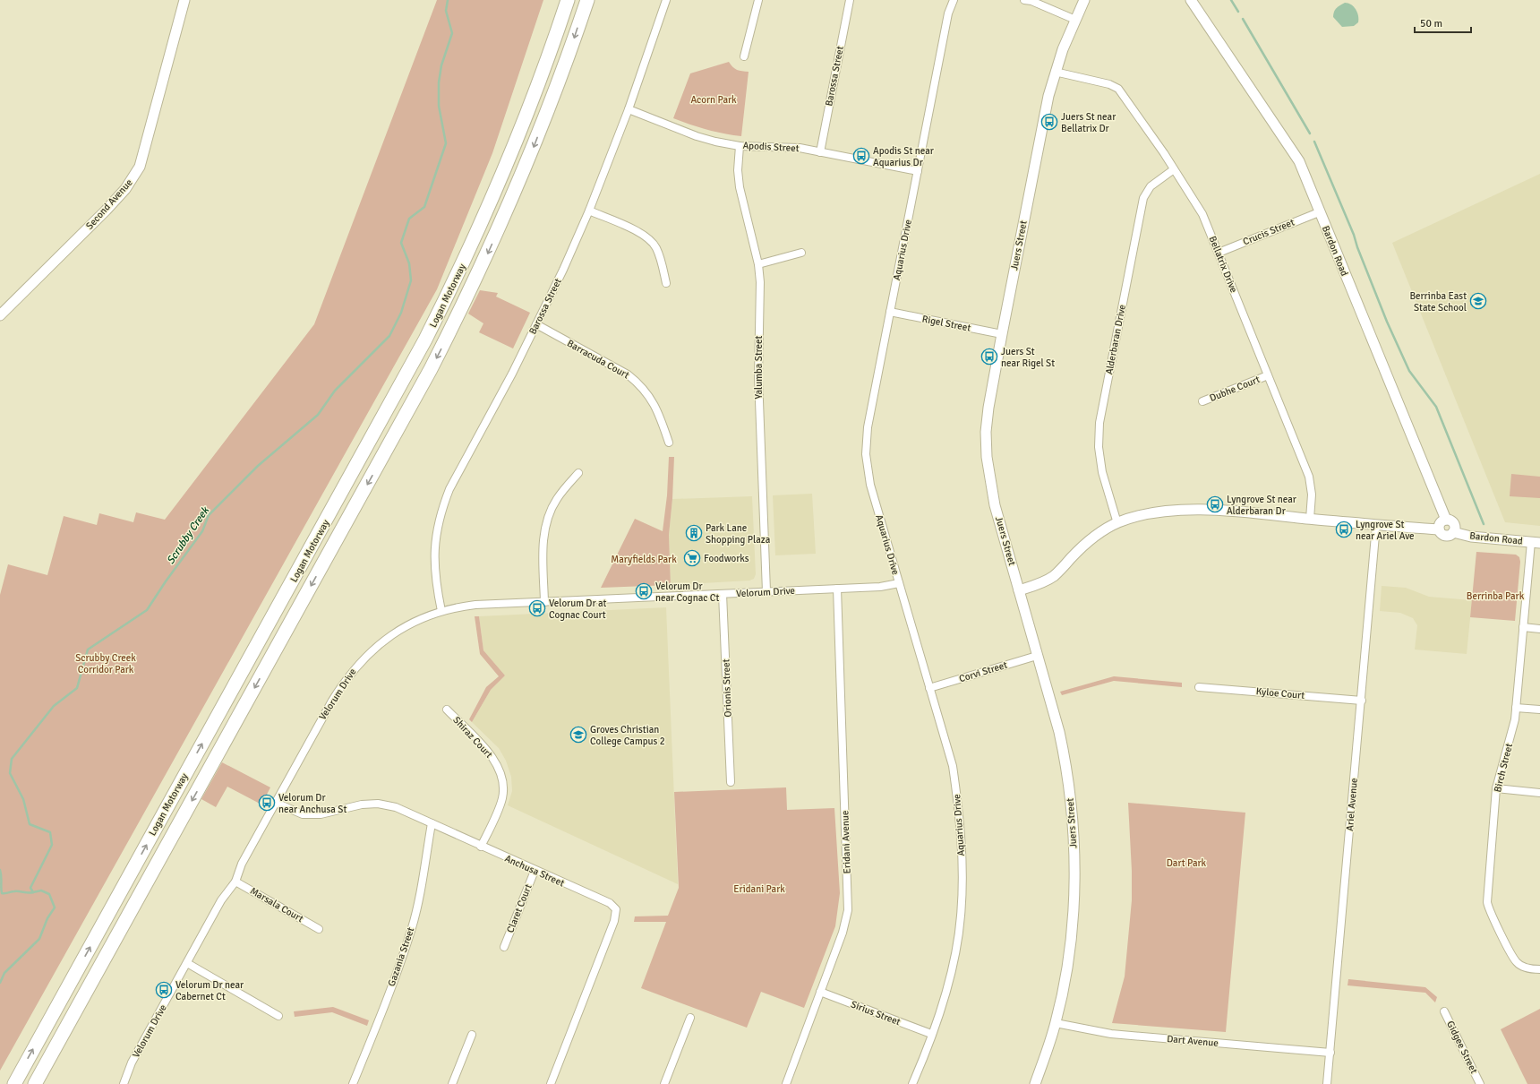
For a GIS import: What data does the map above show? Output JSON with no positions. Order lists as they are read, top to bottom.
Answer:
{
  "streets": {
    "highway": ["Logan Motorway"],
    "street": [
      "Barossa Street",
      "Apodis Street",
      "Second Avenue",
      "Crucis Street",
      "Juers Street",
      "Aquarius Drive",
      "Bardon Road",
      "Bellatrix Drive",
      "Rigel Street",
      "Alderbaran Drive",
      "Barracuda Court",
      "Yalumba Street",
      "Dubhe Court",
      "Velorum Drive",
      "Corvi Street",
      "Orionis Street",
      "Kyloe Court",
      "Shiraz Court",
      "Birch Street",
      "Ariel Avenue",
      "Eridani Avenue",
      "Anchusa Street",
      "Marsala Court",
      "Claret Court",
      "Gazania Street",
      "Sirius Street",
      "Dart Avenue",
      "Gidgee Street"
    ]
  },
  "crossings": [
    ["Barossa Street", "Apodis Street"],
    ["Barossa Street", "Barracuda Court"],
    ["Barossa Street", "Velorum Drive"],
    ["Apodis Street", "Aquarius Drive"],
    ["Apodis Street", "Yalumba Street"],
    ["Crucis Street", "Bardon Road"],
    ["Crucis Street", "Bellatrix Drive"],
    ["Juers Street", "Bellatrix Drive"],
    ["Juers Street", "Rigel Street"],
    ["Juers Street", "Corvi Street"],
    ["Juers Street", "Dart Avenue"],
    ["Aquarius Drive", "Rigel Street"],
    ["Aquarius Drive", "Velorum Drive"],
    ["Aquarius Drive", "Corvi Street"],
    ["Aquarius Drive", "Sirius Street"],
    ["Bardon Road", "Birch Street"],
    ["Bellatrix Drive", "Alderbaran Drive"],
    ["Bellatrix Drive", "Dubhe Court"],
    ["Yalumba Street", "Velorum Drive"],
    ["Velorum Drive", "Orionis Street"],
    ["Velorum Drive", "Eridani Avenue"],
    ["Velorum Drive", "Anchusa Street"],
    ["Velorum Drive", "Marsala Court"],
    ["Kyloe Court", "Ariel Avenue"],
    ["Shiraz Court", "Anchusa Street"],
    ["Ariel Avenue", "Dart Avenue"],
    ["Eridani Avenue", "Sirius Street"],
    ["Anchusa Street", "Claret Court"],
    ["Anchusa Street", "Gazania Street"]
  ],
  "water": ["Scrubby Creek"],
  "parks": [
    "Acorn Park",
    "Maryfields Park",
    "Berrinba Park",
    "Scrubby Creek Corridor Park",
    "Dart Park",
    "Eridani Park"
  ],
  "places": {
    "bus stop": [
      "Juers St near Bellatrix Dr",
      "Apodis St near Aquarius Dr",
      "Juers St near Rigel St",
      "Lyngrove St near Alderbaran Dr",
      "Lyngrove St near Ariel Ave",
      "Velorum Dr near Cognac Ct",
      "Velorum Dr at Cognac Court",
      "Velorum Dr near Anchusa St",
      "Velorum Dr near Cabernet Ct"
    ],
    "school or university": ["Berrinba East State School", "Groves Christian College Campus 2"],
    "building": ["Park Lane Shopping Plaza"],
    "supermarket": ["Foodworks"]
  },
  "scale_bar": "50 m"
}
